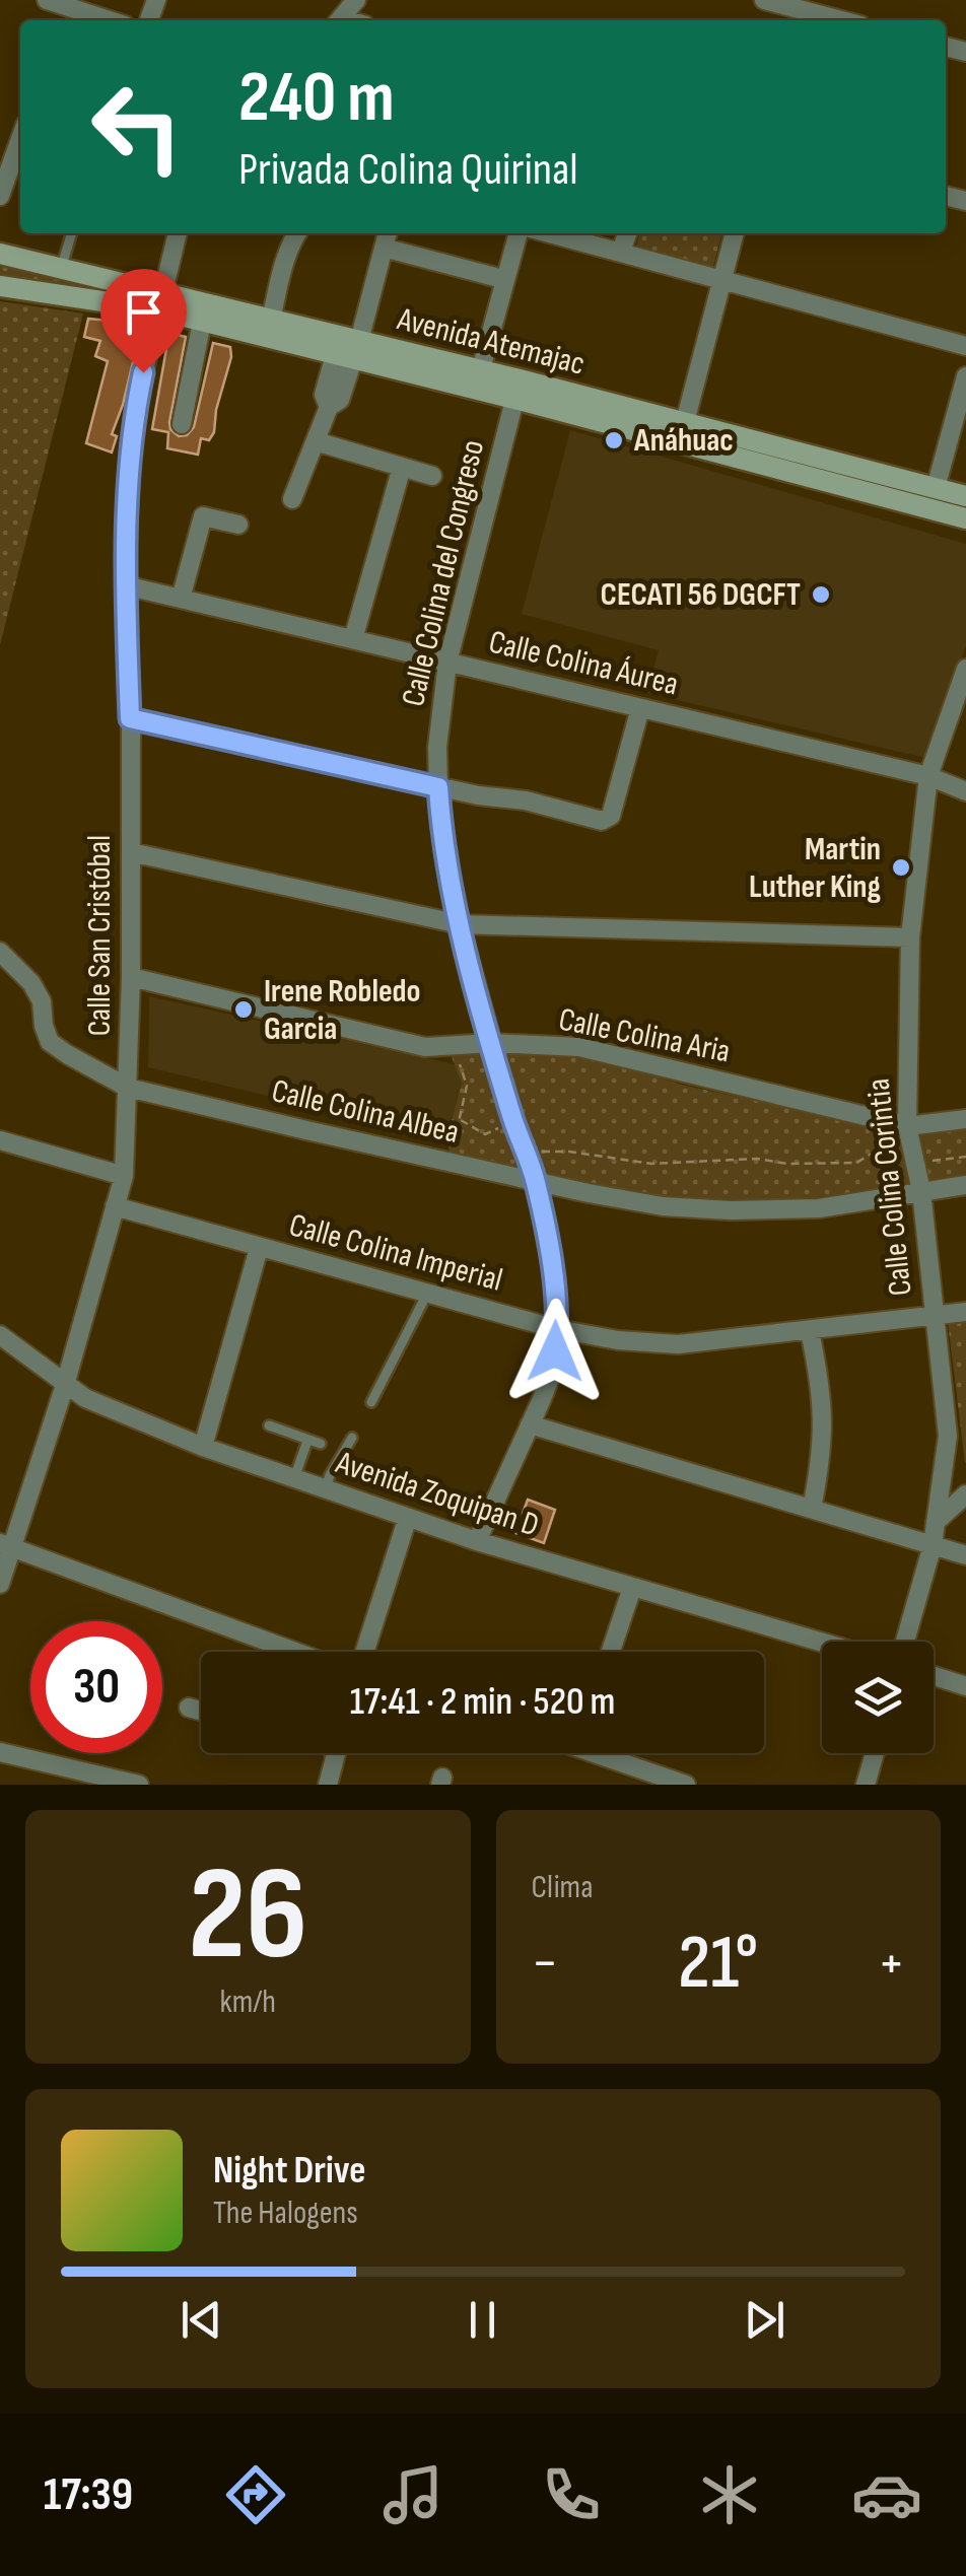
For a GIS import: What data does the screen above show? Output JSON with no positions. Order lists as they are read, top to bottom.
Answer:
{
  "streets": {
    "main road": ["Avenida Atemajac"],
    "street": [
      "Calle Colina del Congreso",
      "Calle Colina Áurea",
      "Calle San Cristóbal",
      "Calle Colina Aria",
      "Calle Colina Albea",
      "Calle Colina Corintia",
      "Calle Colina Imperial",
      "Avenida Zoquipan D"
    ]
  },
  "crossings": [
    ["Avenida Atemajac", "Calle Colina del Congreso"],
    ["Avenida Atemajac", "Calle San Cristóbal"],
    ["Calle Colina del Congreso", "Calle Colina Áurea"],
    ["Calle Colina del Congreso", "Calle Colina Aria"],
    ["Calle Colina del Congreso", "Calle Colina Albea"],
    ["Calle Colina del Congreso", "Calle Colina Imperial"],
    ["Calle Colina del Congreso", "Avenida Zoquipan D"],
    ["Calle Colina Áurea", "Calle San Cristóbal"],
    ["Calle Colina Áurea", "Calle Colina Corintia"],
    ["Calle San Cristóbal", "Calle Colina Aria"],
    ["Calle San Cristóbal", "Calle Colina Albea"],
    ["Calle San Cristóbal", "Calle Colina Imperial"],
    ["Calle San Cristóbal", "Avenida Zoquipan D"],
    ["Calle Colina Aria", "Calle Colina Corintia"],
    ["Calle Colina Albea", "Calle Colina Corintia"],
    ["Calle Colina Corintia", "Calle Colina Imperial"]
  ],
  "places": [
    "Anáhuac",
    "CECATI 56 DGCFT",
    "Martin Luther King",
    "Irene Robledo Garcia"
  ],
  "page": {
    "turn": ["240 m", "Privada Colina Quirinal"],
    "limit": "30",
    "trip": "17:41 · 2 min · 520 m",
    "tile": [
      ["26", "km/h"],
      "Clima"
    ],
    "heat": ["−", "21°", "+"],
    "song": ["Night Drive", "The Halogens"],
    "tabs": "17:39"
  }
}
